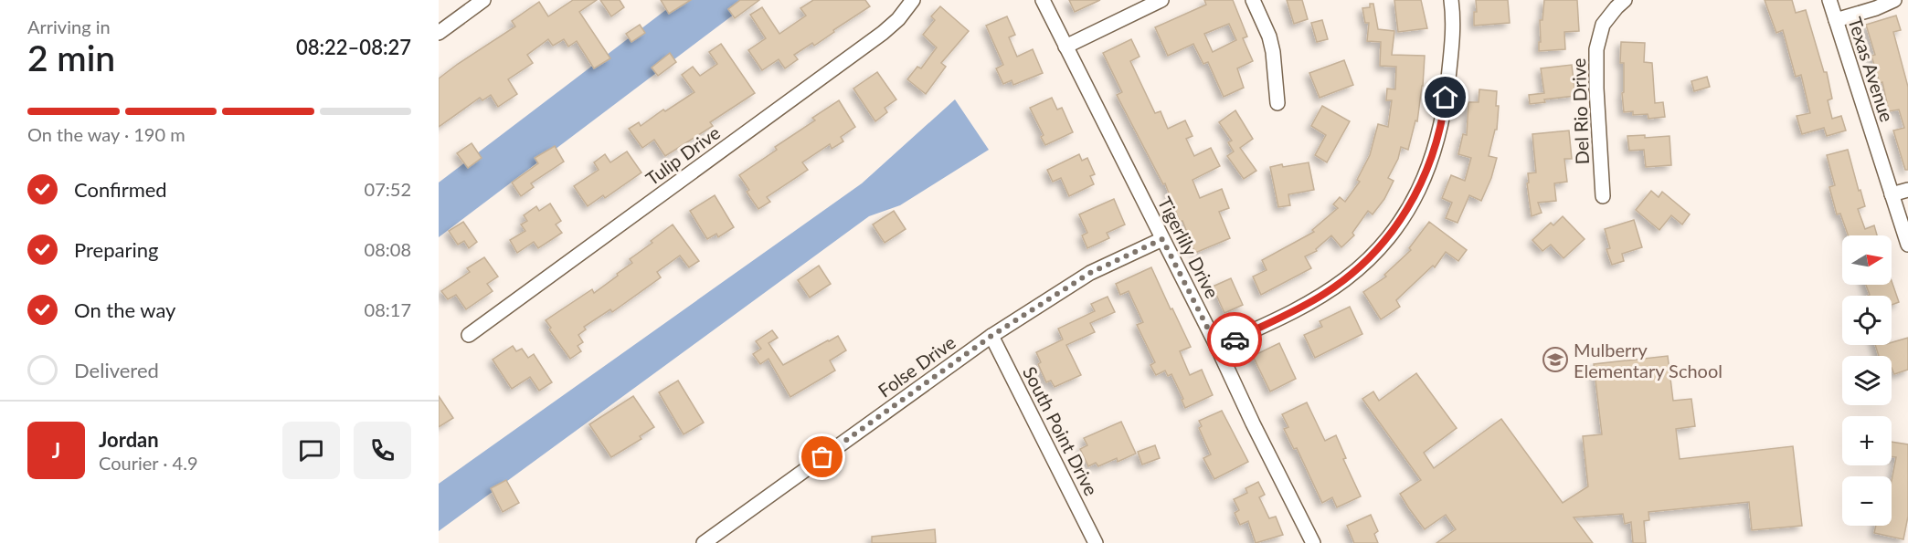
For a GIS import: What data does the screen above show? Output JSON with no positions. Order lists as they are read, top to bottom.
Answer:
{
  "streets": {
    "street": [
      "Texas Avenue",
      "Del Rio Drive",
      "Tulip Drive",
      "Tigerlily Drive",
      "Folse Drive",
      "South Point Drive"
    ]
  },
  "crossings": [
    ["Tigerlily Drive", "Folse Drive"],
    ["Folse Drive", "South Point Drive"]
  ],
  "places": {
    "school or university": ["Mulberry Elementary School"]
  },
  "north": "right",
  "page": {
    "heading": ["2 min", "Arriving in", "08:22–08:27"],
    "panel": ["Jordan", "Courier · 4.9"],
    "bar": "On the way · 190 m",
    "list": [
      ["Confirmed", "07:52"],
      ["Preparing", "08:08"],
      ["On the way", "08:17"],
      "Delivered"
    ],
    "map_buttons": ["+", "−"],
    "round": "J"
  }
}
